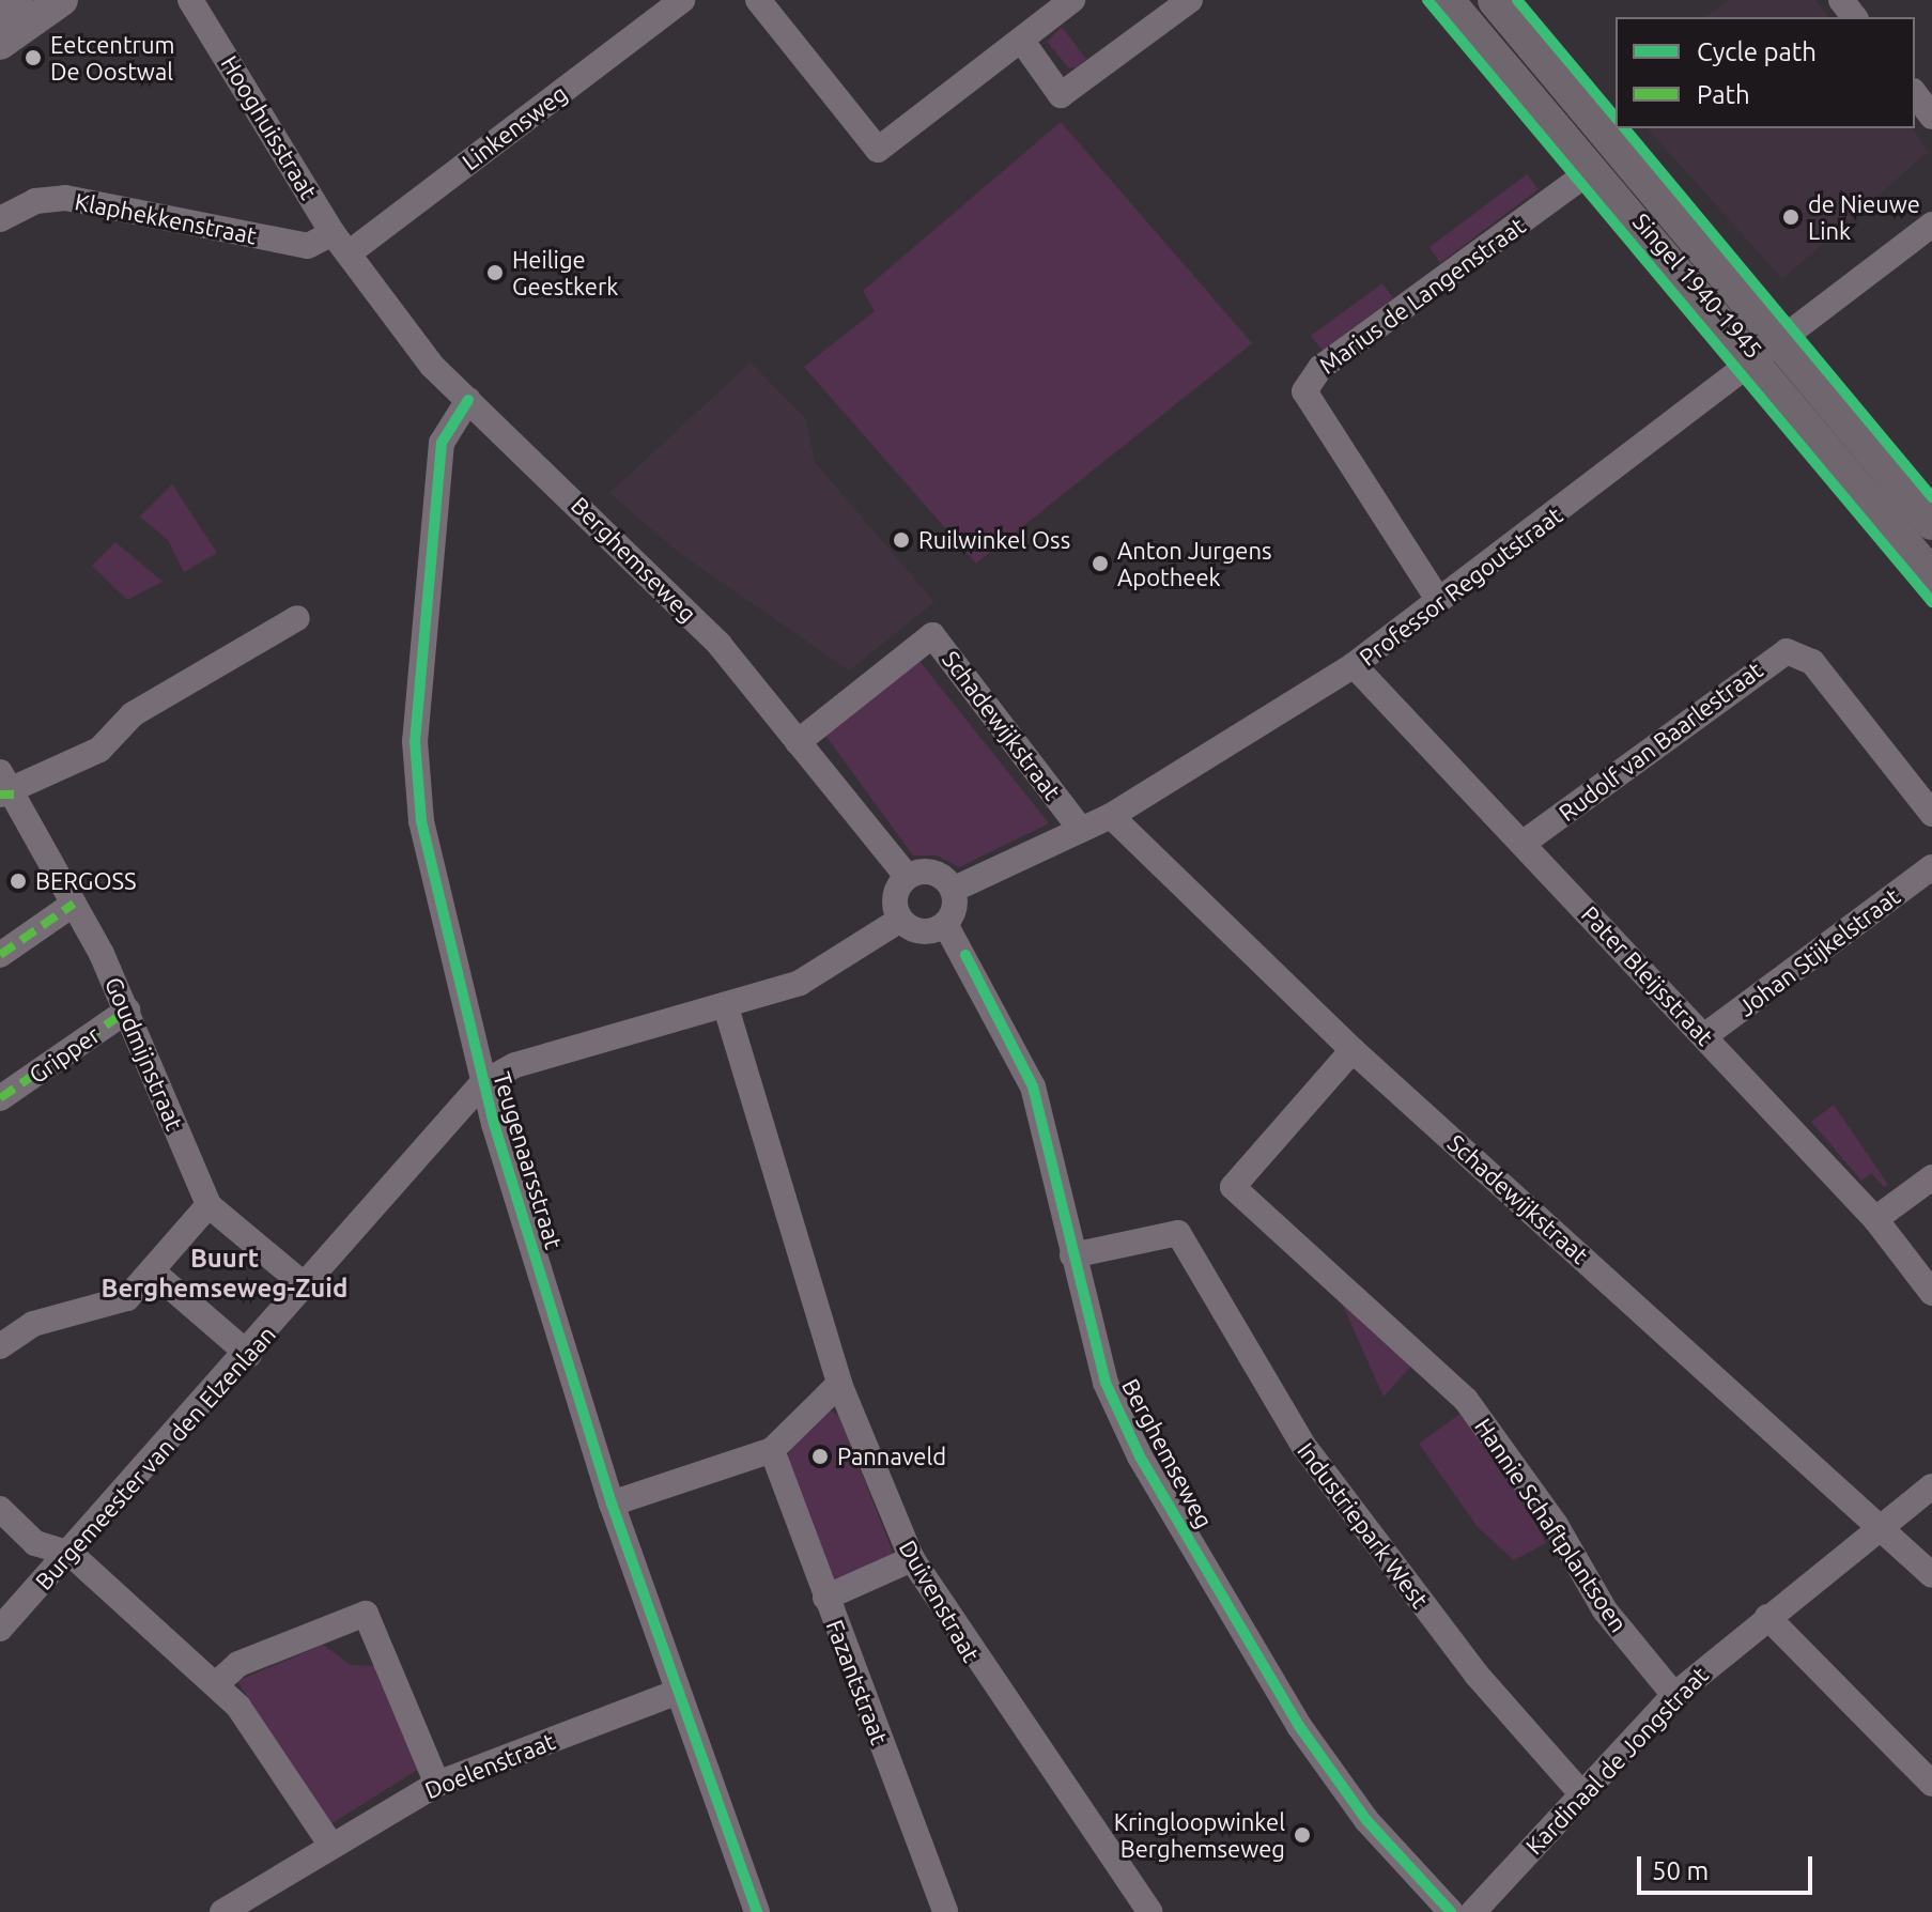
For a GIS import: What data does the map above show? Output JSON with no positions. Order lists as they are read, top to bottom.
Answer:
{
  "streets": {
    "main road": ["Singel 1940-1945"],
    "street": [
      "Hooghuisstraat",
      "Linkensweg",
      "Klaphekkenstraat",
      "Marius de Langenstraat",
      "Berghemseweg",
      "Professor Regoutstraat",
      "Schadewijkstraat",
      "Rudolf van Baarlestraat",
      "Johan Stijkelstraat",
      "Pater Bleijsstraat",
      "Goudmijnstraat",
      "Gripper",
      "Teugenaarsstraat",
      "Burgemeester van den Elzenlaan",
      "Industriepark West",
      "Hannie Schaftplantsoen",
      "Duivenstraat",
      "Fazantstraat",
      "Kardinaal de Jongstraat",
      "Doelenstraat"
    ]
  },
  "crossings": [
    ["Hooghuisstraat", "Linkensweg"],
    ["Hooghuisstraat", "Klaphekkenstraat"],
    ["Hooghuisstraat", "Berghemseweg"],
    ["Linkensweg", "Klaphekkenstraat"],
    ["Linkensweg", "Berghemseweg"],
    ["Klaphekkenstraat", "Berghemseweg"],
    ["Singel 1940-1945", "Marius de Langenstraat"],
    ["Singel 1940-1945", "Professor Regoutstraat"],
    ["Marius de Langenstraat", "Professor Regoutstraat"],
    ["Berghemseweg", "Professor Regoutstraat"],
    ["Berghemseweg", "Schadewijkstraat"],
    ["Berghemseweg", "Teugenaarsstraat"],
    ["Berghemseweg", "Burgemeester van den Elzenlaan"],
    ["Berghemseweg", "Industriepark West"],
    ["Professor Regoutstraat", "Schadewijkstraat"],
    ["Professor Regoutstraat", "Pater Bleijsstraat"],
    ["Professor Regoutstraat", "Burgemeester van den Elzenlaan"],
    ["Schadewijkstraat", "Hannie Schaftplantsoen"],
    ["Schadewijkstraat", "Kardinaal de Jongstraat"],
    ["Rudolf van Baarlestraat", "Pater Bleijsstraat"],
    ["Johan Stijkelstraat", "Pater Bleijsstraat"],
    ["Goudmijnstraat", "Gripper"],
    ["Goudmijnstraat", "Burgemeester van den Elzenlaan"],
    ["Teugenaarsstraat", "Burgemeester van den Elzenlaan"],
    ["Teugenaarsstraat", "Doelenstraat"],
    ["Burgemeester van den Elzenlaan", "Duivenstraat"],
    ["Industriepark West", "Kardinaal de Jongstraat"],
    ["Hannie Schaftplantsoen", "Kardinaal de Jongstraat"]
  ],
  "districts": ["Buurt Berghemseweg-Zuid"],
  "places": [
    "Eetcentrum De Oostwal",
    "de Nieuwe Link",
    "Heilige Geestkerk",
    "Ruilwinkel Oss",
    "Anton Jurgens Apotheek",
    "BERGOSS",
    "Pannaveld",
    "Kringloopwinkel Berghemseweg"
  ],
  "legend": ["Cycle path", "Path"],
  "scale_bar": "50 m"
}
